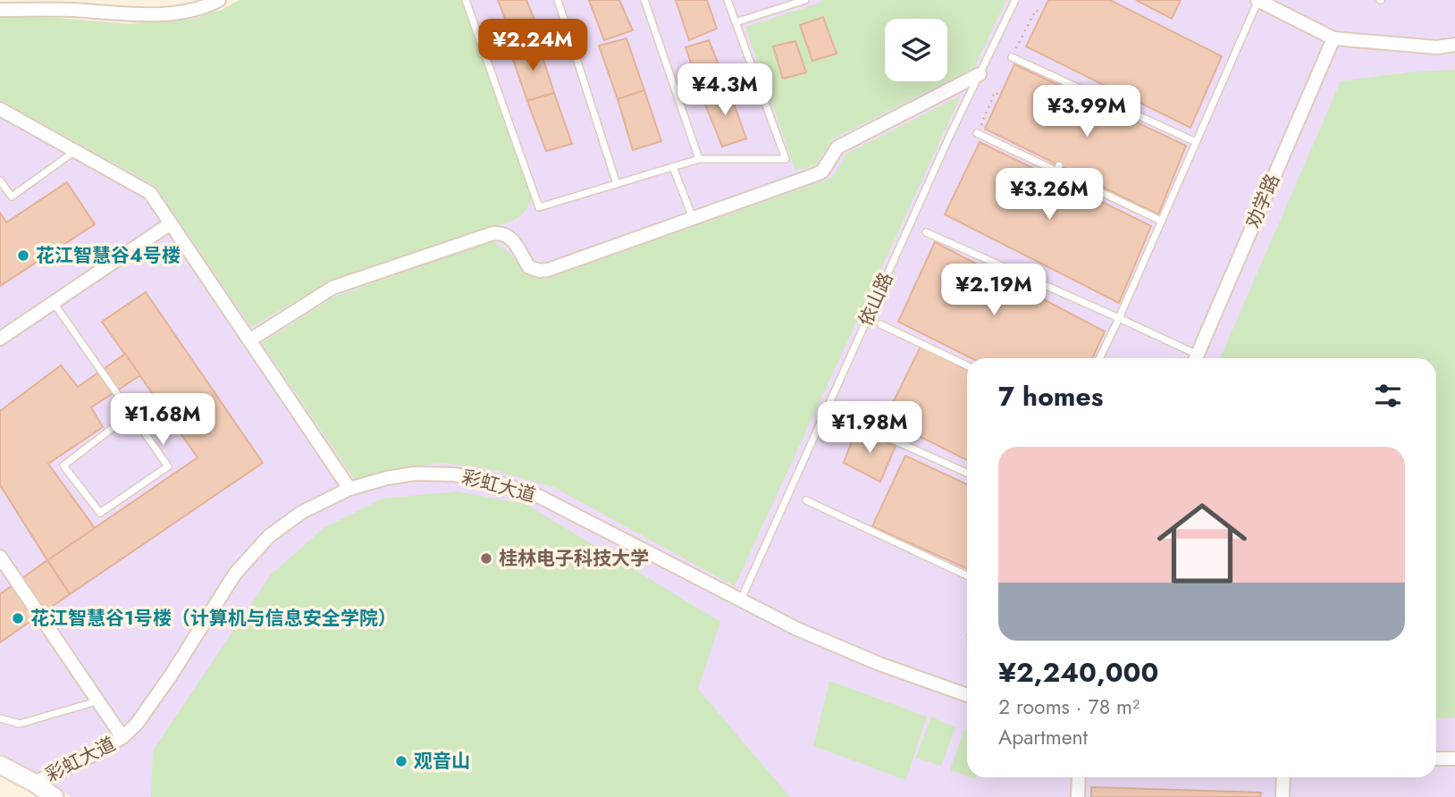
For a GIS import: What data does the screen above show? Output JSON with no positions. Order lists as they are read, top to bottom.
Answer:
{
  "streets": {
    "street": ["劝学路", "彩虹大道"],
    "lane": ["依山路"]
  },
  "crossings": [
    ["依山路", "彩虹大道"]
  ],
  "places": [
    "花江智慧谷4号楼",
    "桂林电子科技大学",
    "花江智慧谷1号楼（计算机与信息安全学院）",
    "观音山"
  ],
  "page": {
    "price": [
      "¥2.24M",
      "¥4.3M",
      "¥3.99M",
      "¥3.26M",
      "¥2.19M",
      "¥1.68M",
      "¥1.98M"
    ],
    "heading": "7 homes",
    "list": [
      {
        "name": "¥2,240,000",
        "note": "2 rooms · 78 m² · Apartment"
      }
    ]
  }
}
